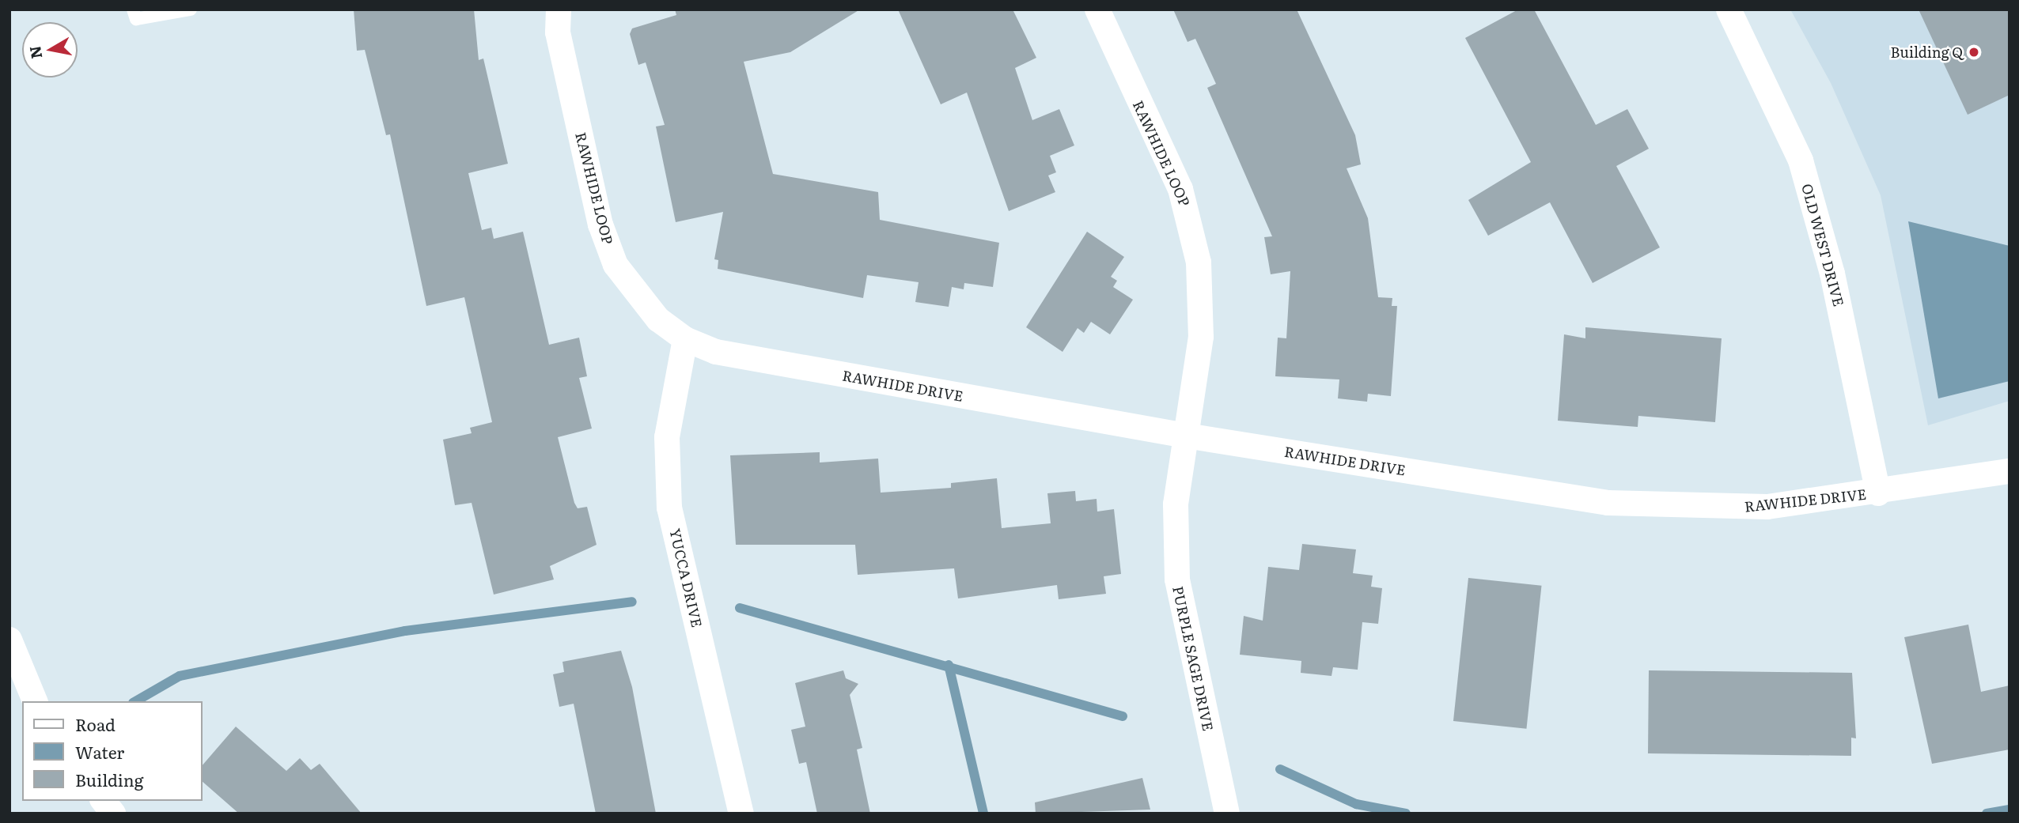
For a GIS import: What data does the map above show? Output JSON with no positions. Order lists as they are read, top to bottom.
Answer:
{
  "streets": {
    "street": [
      "RAWHIDE LOOP",
      "OLD WEST DRIVE",
      "RAWHIDE DRIVE",
      "YUCCA DRIVE",
      "PURPLE SAGE DRIVE"
    ]
  },
  "crossings": [
    ["RAWHIDE LOOP", "RAWHIDE DRIVE"],
    ["RAWHIDE LOOP", "YUCCA DRIVE"],
    ["RAWHIDE LOOP", "PURPLE SAGE DRIVE"],
    ["OLD WEST DRIVE", "RAWHIDE DRIVE"],
    ["RAWHIDE DRIVE", "YUCCA DRIVE"],
    ["RAWHIDE DRIVE", "PURPLE SAGE DRIVE"]
  ],
  "places": ["Building Q"],
  "legend": ["Road", "Water", "Building"],
  "north": "left"
}
